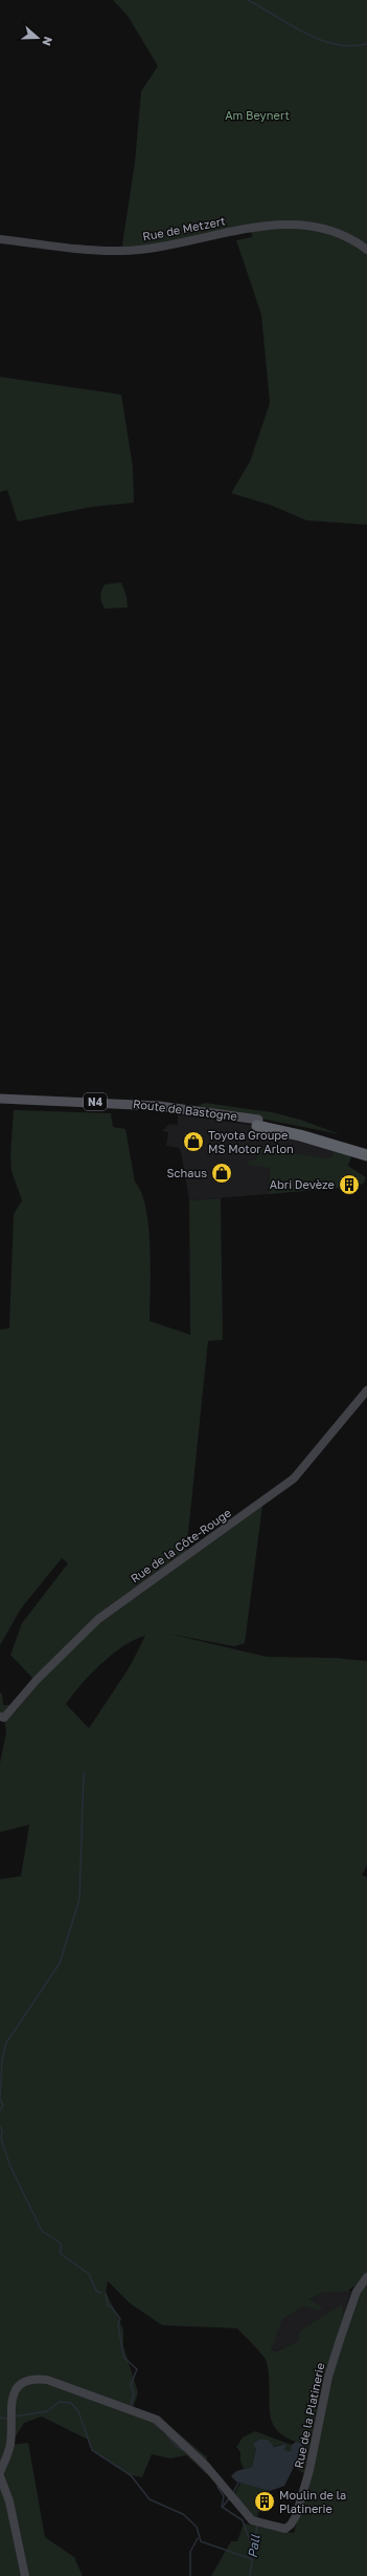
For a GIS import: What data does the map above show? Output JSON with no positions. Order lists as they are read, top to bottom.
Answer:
{
  "streets": {
    "highway": ["N4", "Route de Bastogne"],
    "street": ["Rue de Metzert", "Rue de la Côte-Rouge", "Rue de la Platinerie"]
  },
  "water": ["Pall"],
  "parks": ["Am Beynert"],
  "places": {
    "shop": ["Toyota Groupe MS Motor Arlon", "Schaus"],
    "building": ["Abri Devèze", "Moulin de la Platinerie"]
  },
  "north": "right"
}
